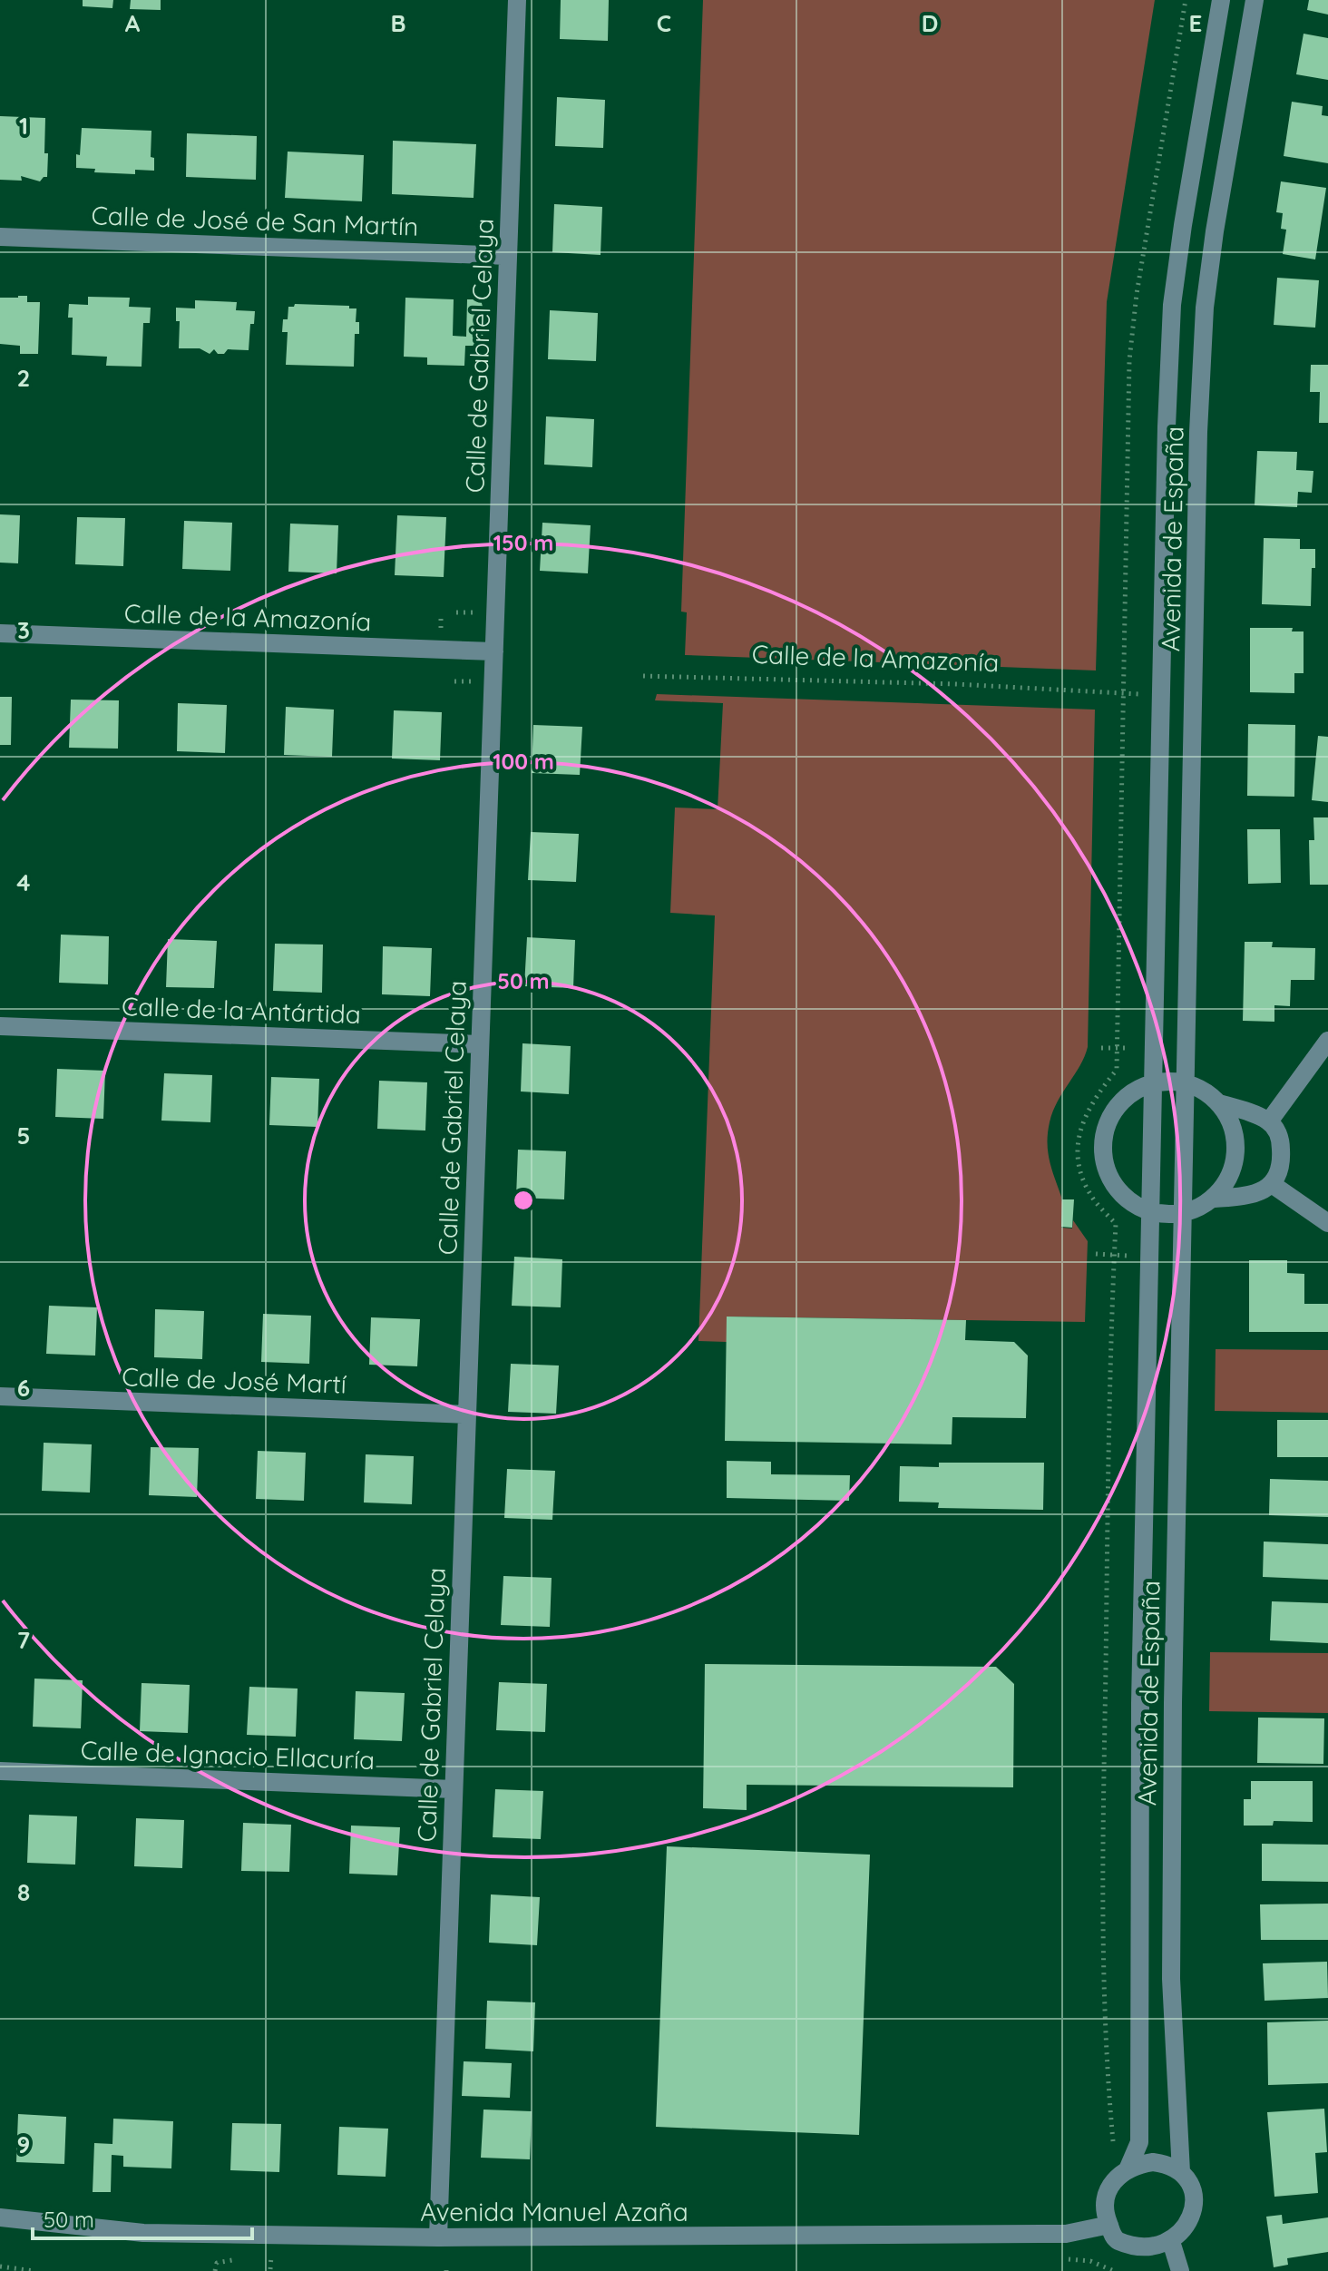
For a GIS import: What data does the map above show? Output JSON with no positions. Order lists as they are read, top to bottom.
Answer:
{
  "streets": {
    "street": [
      "Calle de José de San Martín",
      "Calle de Gabriel Celaya",
      "Avenida de España",
      "Calle de la Amazonía",
      "Calle de la Antártida",
      "Calle de José Martí",
      "Calle de Ignacio Ellacuría",
      "Avenida Manuel Azaña"
    ]
  },
  "crossings": [
    ["Calle de José de San Martín", "Calle de Gabriel Celaya"],
    ["Calle de Gabriel Celaya", "Calle de la Amazonía"],
    ["Calle de Gabriel Celaya", "Calle de la Antártida"],
    ["Calle de Gabriel Celaya", "Calle de José Martí"],
    ["Calle de Gabriel Celaya", "Calle de Ignacio Ellacuría"],
    ["Calle de Gabriel Celaya", "Avenida Manuel Azaña"],
    ["Avenida de España", "Avenida Manuel Azaña"]
  ],
  "scale_bar": "50 m",
  "grid": {
    "columns": [
      "A",
      "B",
      "C",
      "D",
      "E"
    ],
    "rows": [
      "1",
      "2",
      "3",
      "4",
      "5",
      "6",
      "7",
      "8",
      "9"
    ]
  },
  "rings": ["150 m", "100 m", "50 m"]
}
